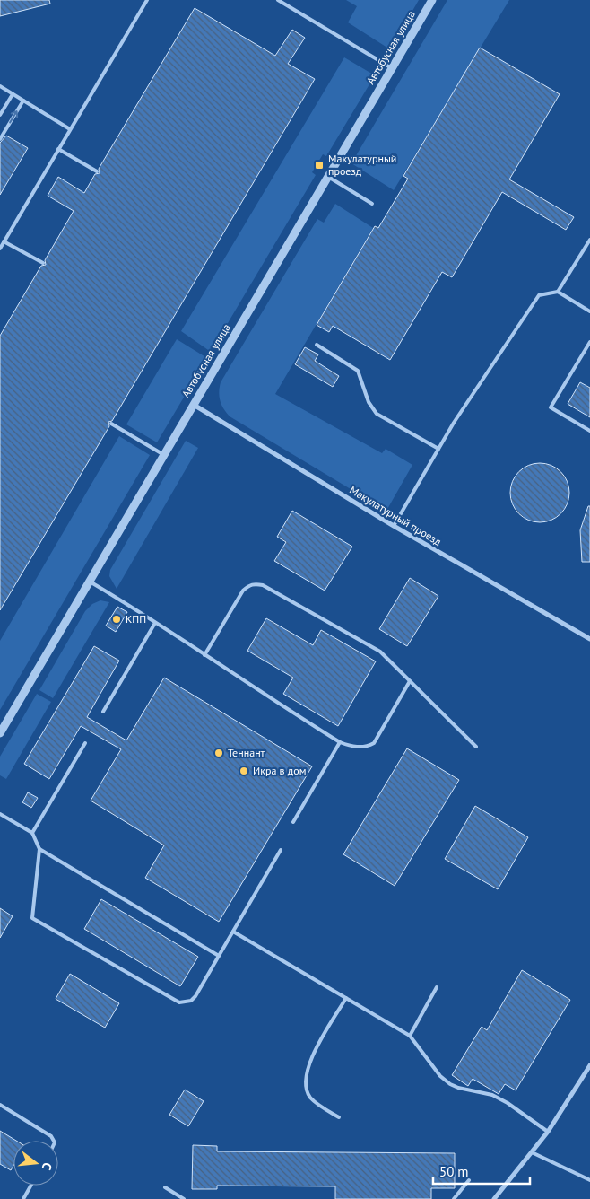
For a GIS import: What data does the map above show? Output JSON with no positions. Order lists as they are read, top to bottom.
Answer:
{
  "streets": {
    "street": ["Автобусная улица", "Макулатурный проезд"]
  },
  "crossings": [
    ["Автобусная улица", "Макулатурный проезд"]
  ],
  "places": {
    "transit": ["Макулатурный проезд"],
    "other": ["КПП", "Теннант", "Икра в дом"]
  },
  "scale_bar": "50 m",
  "north": "right"
}
